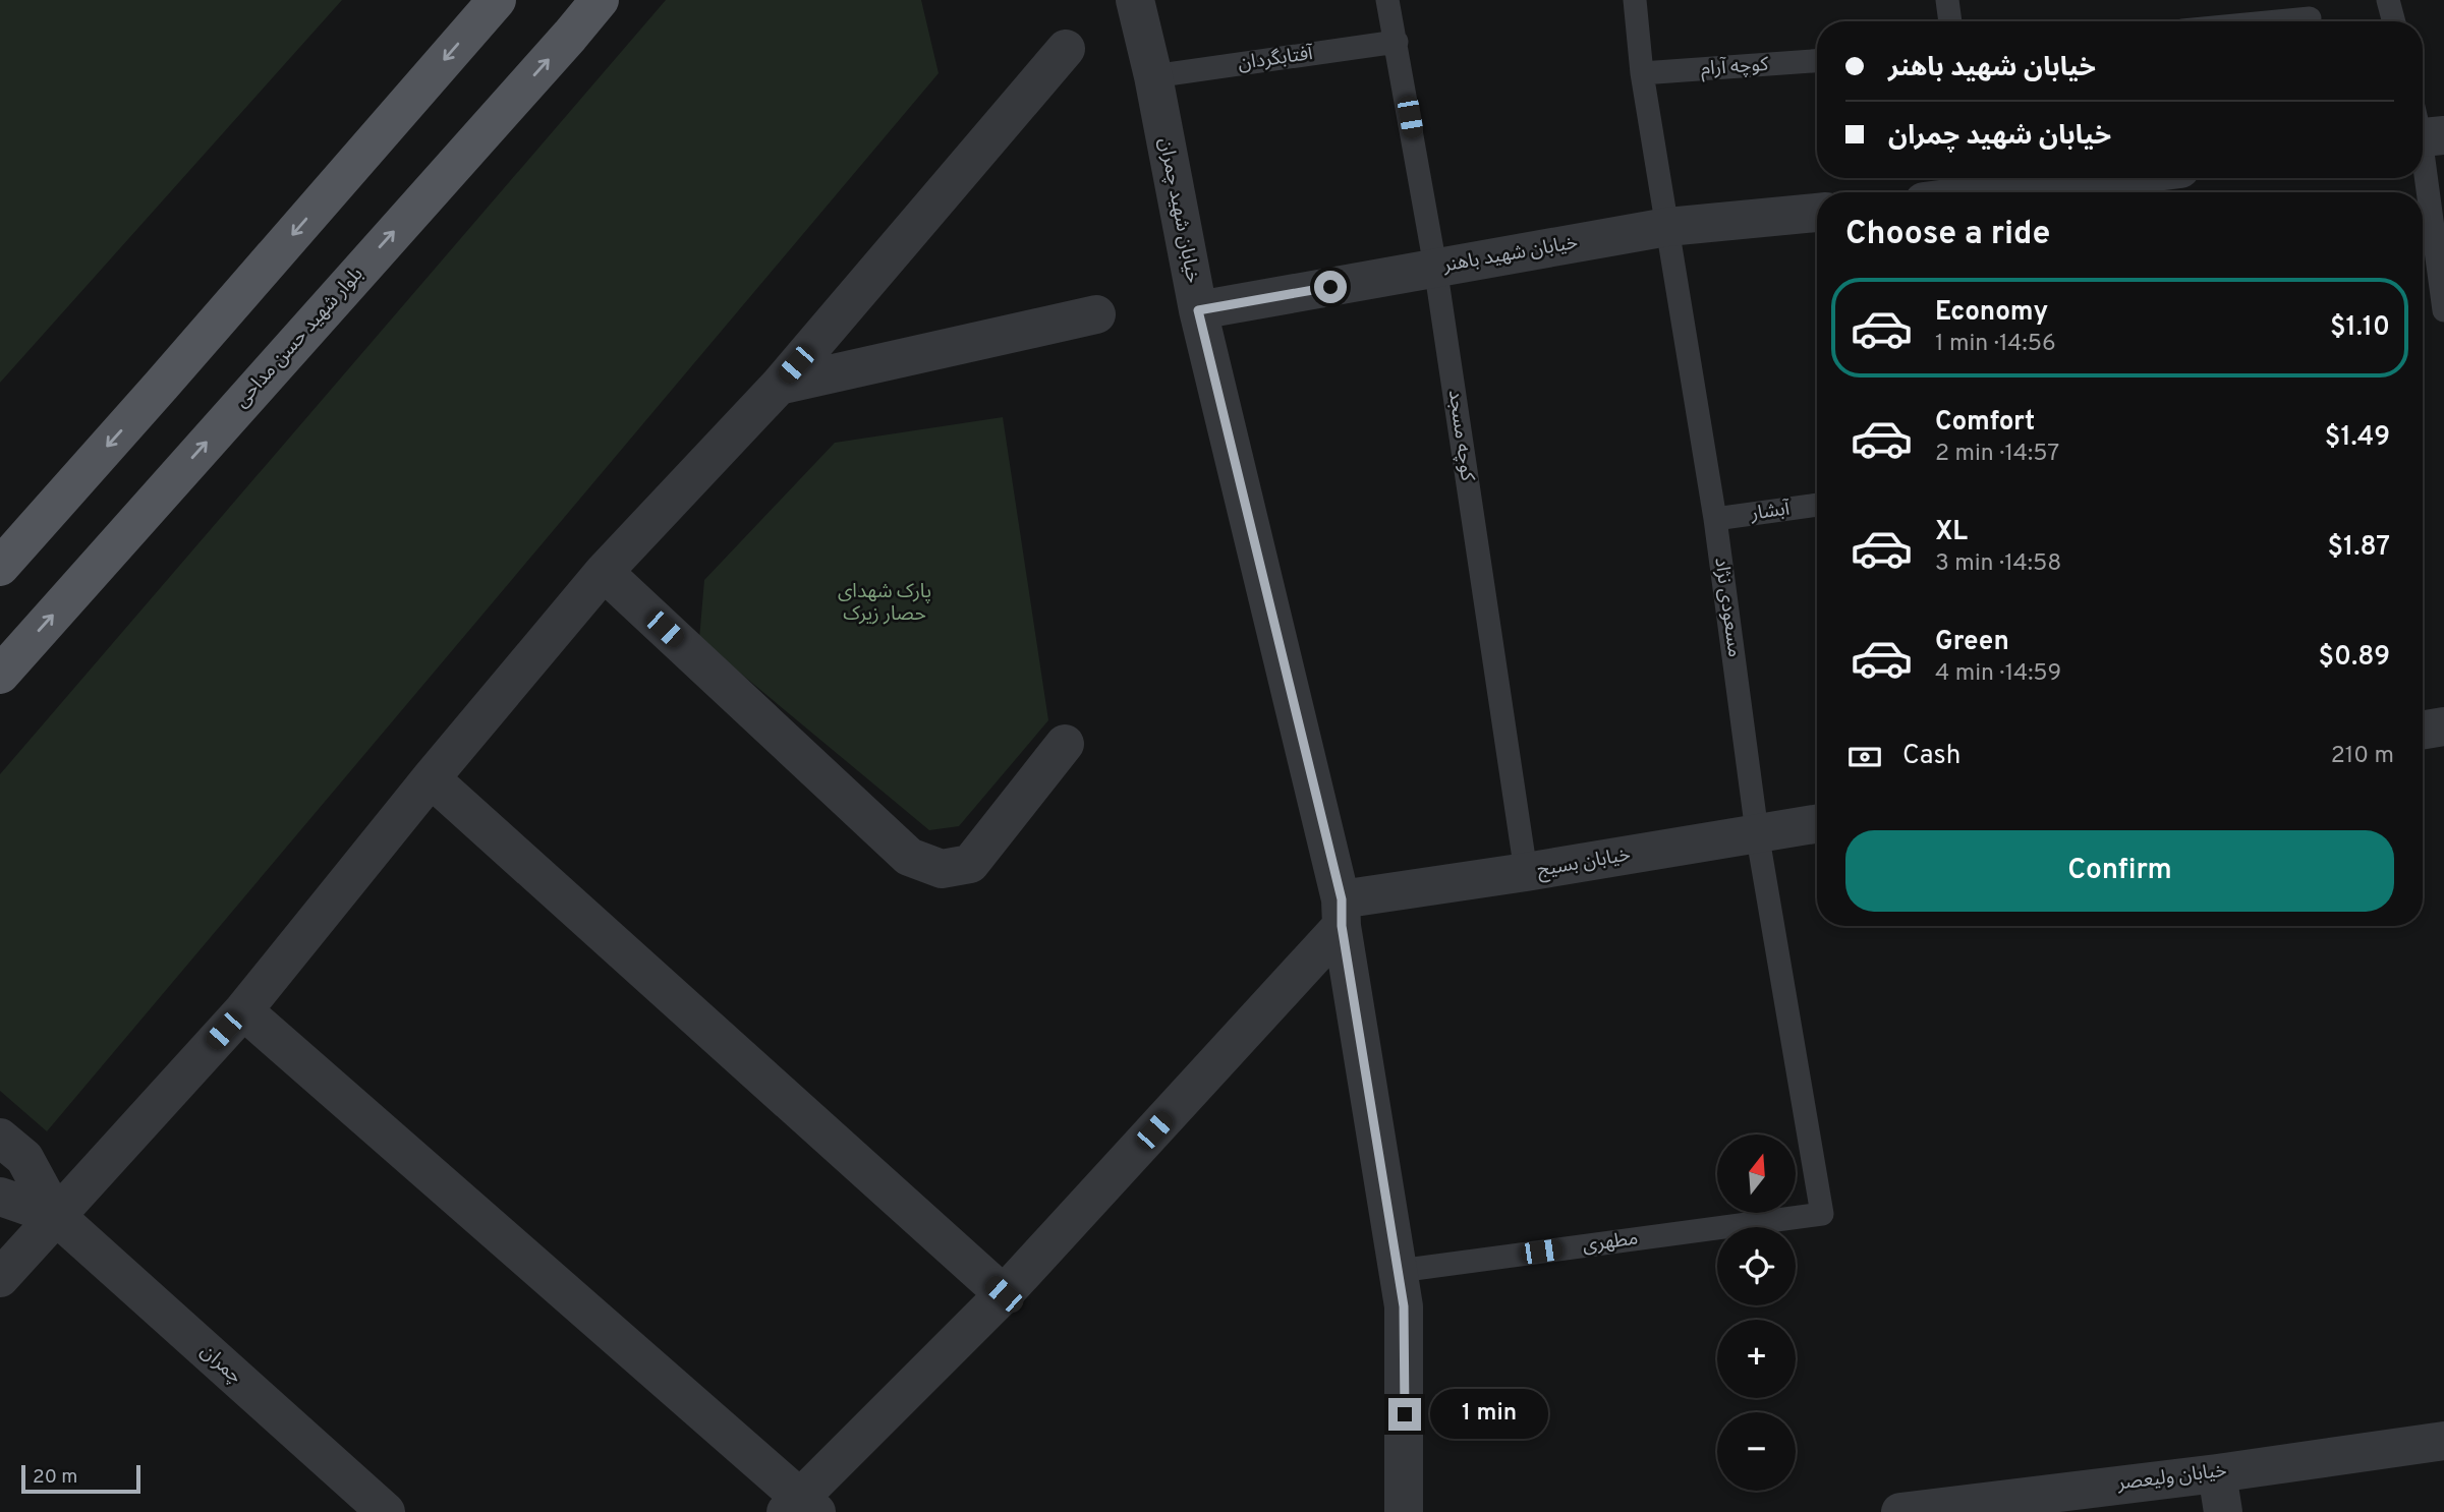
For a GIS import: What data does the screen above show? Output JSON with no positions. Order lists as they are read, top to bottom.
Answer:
{
  "streets": {
    "main road": ["بلوار شهید حسن مداحی"],
    "street": [
      "خیابان شهید چمران",
      "خیابان شهید باهنر",
      "خیابان بسیج",
      "چمران",
      "خیابان ولیعصر"
    ],
    "lane": [
      "آفتابگردان",
      "کوچه آرام",
      "کوچه مسجد",
      "آبشار",
      "مسعودی نژاد",
      "مطهری"
    ]
  },
  "crossings": [
    ["آفتابگردان", "خیابان شهید چمران"],
    ["آفتابگردان", "کوچه مسجد"],
    ["کوچه آرام", "مسعودی نژاد"],
    ["خیابان شهید چمران", "خیابان شهید باهنر"],
    ["خیابان شهید چمران", "خیابان بسیج"],
    ["خیابان شهید چمران", "مطهری"],
    ["خیابان شهید باهنر", "کوچه مسجد"],
    ["خیابان شهید باهنر", "مسعودی نژاد"],
    ["کوچه مسجد", "خیابان بسیج"],
    ["آبشار", "مسعودی نژاد"],
    ["مسعودی نژاد", "خیابان بسیج"],
    ["مسعودی نژاد", "مطهری"]
  ],
  "parks": ["پارک شهدای حصار زیرک"],
  "scale_bar": "20 m",
  "north": "top",
  "page": {
    "banner": ["خیابان شهید باهنر", "خیابان شهید چمران"],
    "heading": "Choose a ride",
    "list": [
      {
        "name": "Economy",
        "note": "1 min · 14:56",
        "value": "$1.10"
      },
      {
        "name": "Comfort",
        "note": "2 min · 14:57",
        "value": "$1.49"
      },
      {
        "name": "XL",
        "note": "3 min · 14:58",
        "value": "$1.87"
      },
      {
        "name": "Green",
        "note": "4 min · 14:59",
        "value": "$0.89"
      }
    ],
    "pay": ["Cash", "210 m"],
    "buttons": "Confirm",
    "map_buttons": ["+", "−"],
    "bubble": "1 min",
    "scale": "20 m"
  }
}
